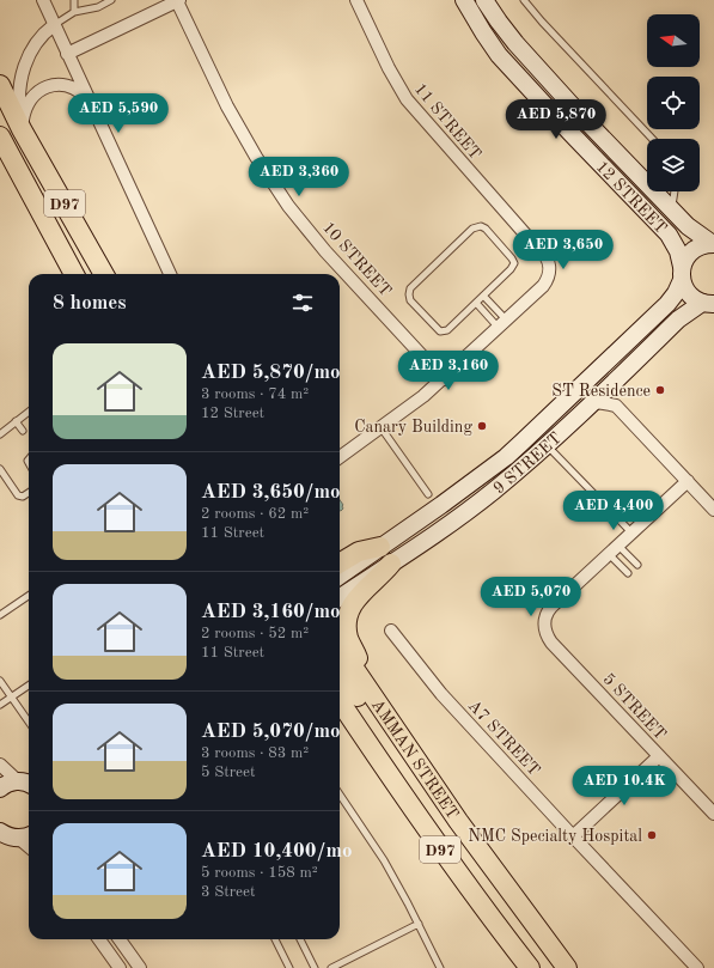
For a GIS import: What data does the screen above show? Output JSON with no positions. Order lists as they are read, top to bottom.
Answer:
{
  "streets": {
    "main road": ["D97", "AMMAN STREET"],
    "street": [
      "11 STREET",
      "12 STREET",
      "10 STREET",
      "9 STREET",
      "5 STREET",
      "A7 STREET"
    ]
  },
  "crossings": [
    ["11 STREET", "10 STREET"],
    ["12 STREET", "9 STREET"]
  ],
  "places": ["ST Residence", "Canary Building", "NMC Specialty Hospital"],
  "north": "left",
  "page": {
    "price": [
      "AED 5,590",
      "AED 5,870",
      "AED 3,360",
      "AED 3,650",
      "AED 3,160",
      "AED 4,400",
      "AED 5,070",
      "AED 10.4K"
    ],
    "heading": "8 homes",
    "list": [
      {
        "name": "AED 5,870/mo",
        "note": "3 rooms · 74 m² · 12 Street"
      },
      {
        "name": "AED 3,650/mo",
        "note": "2 rooms · 62 m² · 11 Street"
      },
      {
        "name": "AED 3,160/mo",
        "note": "2 rooms · 52 m² · 11 Street"
      },
      {
        "name": "AED 5,070/mo",
        "note": "3 rooms · 83 m² · 5 Street"
      },
      {
        "name": "AED 10,400/mo",
        "note": "5 rooms · 158 m² · 3 Street"
      }
    ]
  }
}
